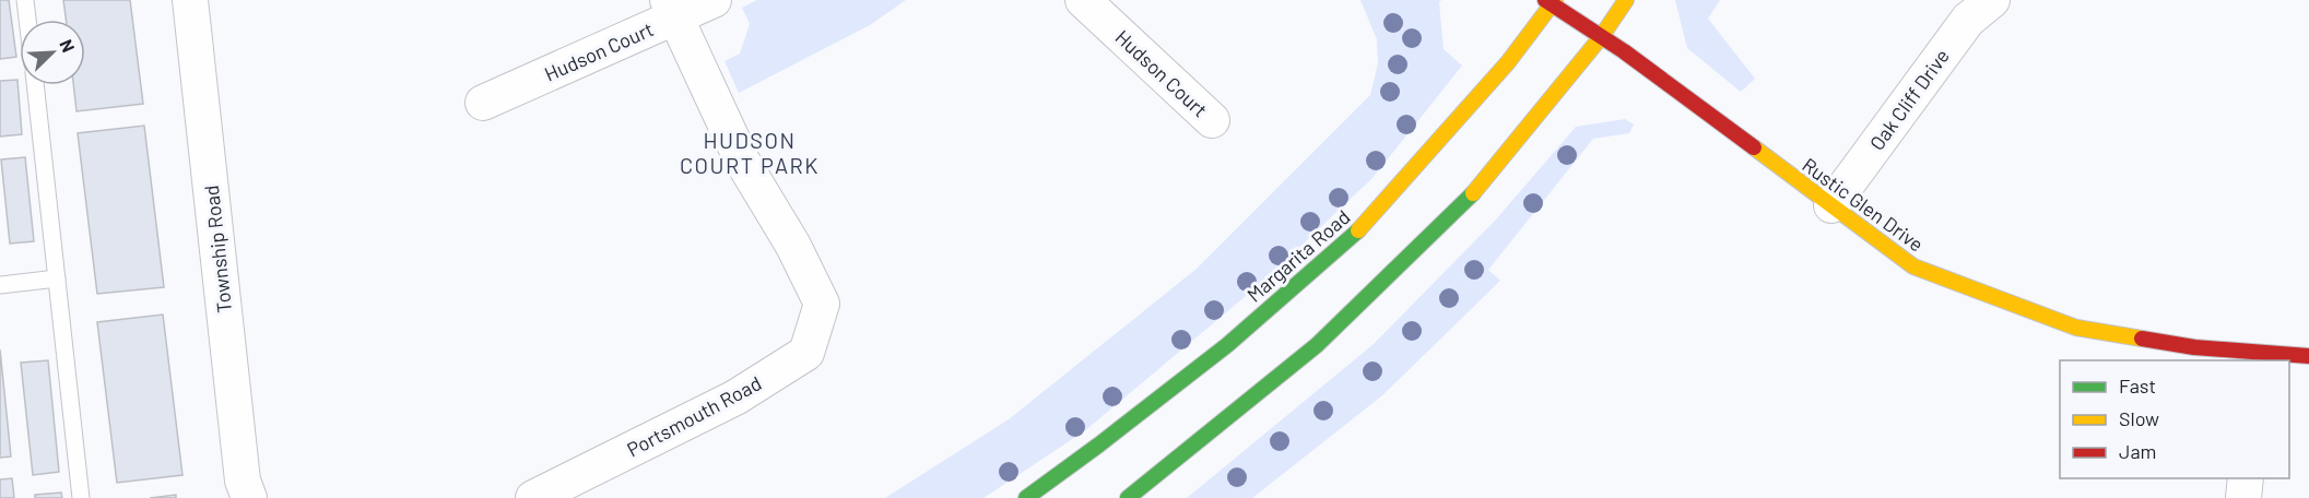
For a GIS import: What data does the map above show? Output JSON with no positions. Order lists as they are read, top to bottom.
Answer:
{
  "streets": {
    "main road": ["Rustic Glen Drive", "Margarita Road"],
    "street": [
      "Hudson Court",
      "Oak Cliff Drive",
      "Township Road",
      "Portsmouth Road"
    ]
  },
  "crossings": [
    ["Hudson Court", "Portsmouth Road"],
    ["Oak Cliff Drive", "Rustic Glen Drive"],
    ["Rustic Glen Drive", "Margarita Road"]
  ],
  "districts": ["HUDSON COURT PARK"],
  "legend": ["Fast", "Slow", "Jam"],
  "north": "top right"
}
